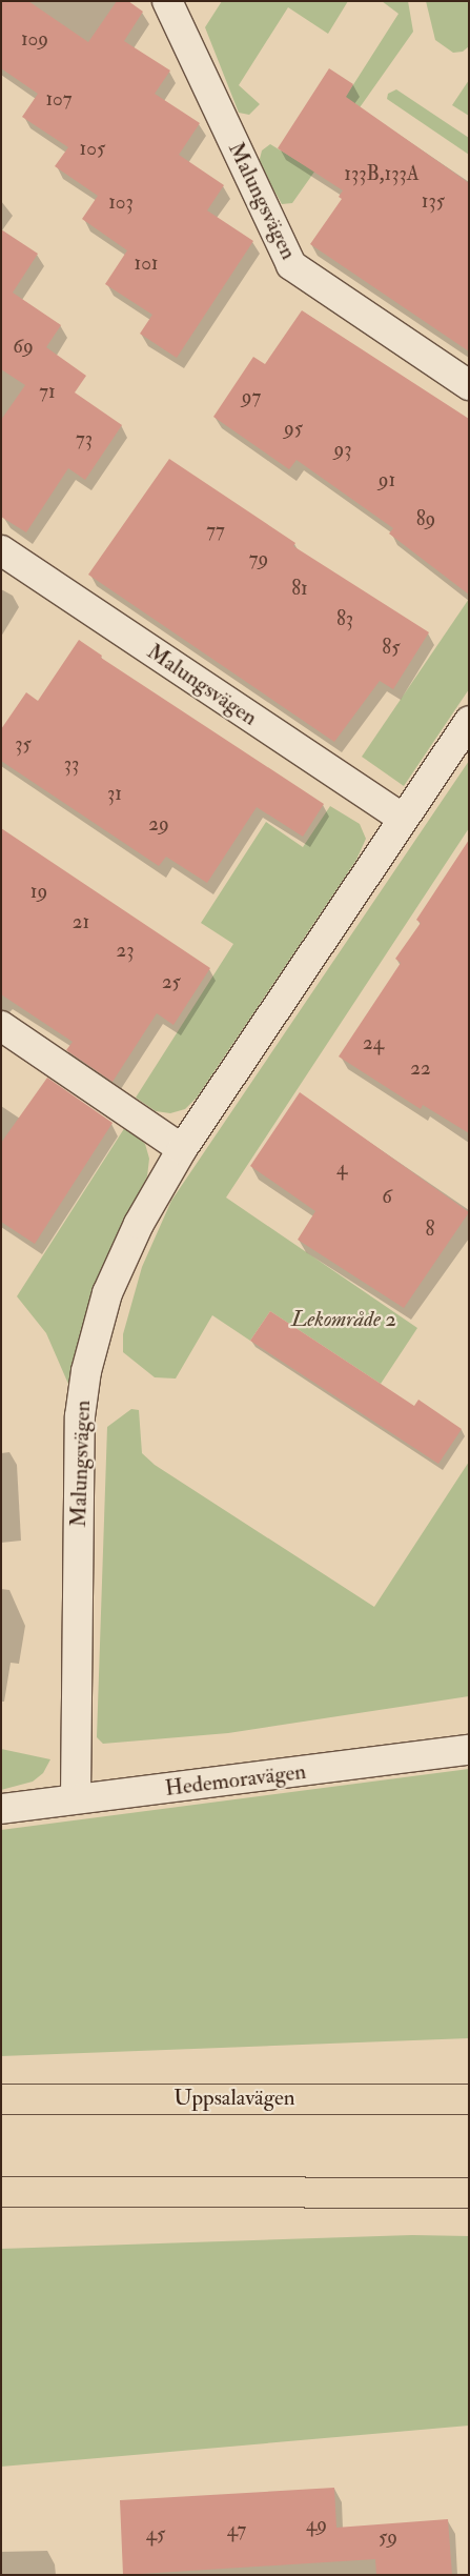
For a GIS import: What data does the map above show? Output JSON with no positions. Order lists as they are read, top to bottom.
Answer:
{
  "streets": {
    "highway": ["Uppsalavägen"],
    "street": ["Malungsvägen", "Hedemoravägen"]
  },
  "crossings": [
    ["Malungsvägen", "Hedemoravägen"]
  ],
  "parks": ["Lekområde 2"],
  "house_numbers": [
    "109",
    "107",
    "105",
    "133B,133A",
    "135",
    "103",
    "101",
    "69",
    "71",
    "97",
    "95",
    "73",
    "93",
    "91",
    "89",
    "77",
    "79",
    "81",
    "83",
    "85",
    "35",
    "33",
    "31",
    "29",
    "19",
    "21",
    "23",
    "25",
    "24",
    "22",
    "4",
    "6",
    "8",
    "49",
    "47",
    "45",
    "59"
  ]
}
